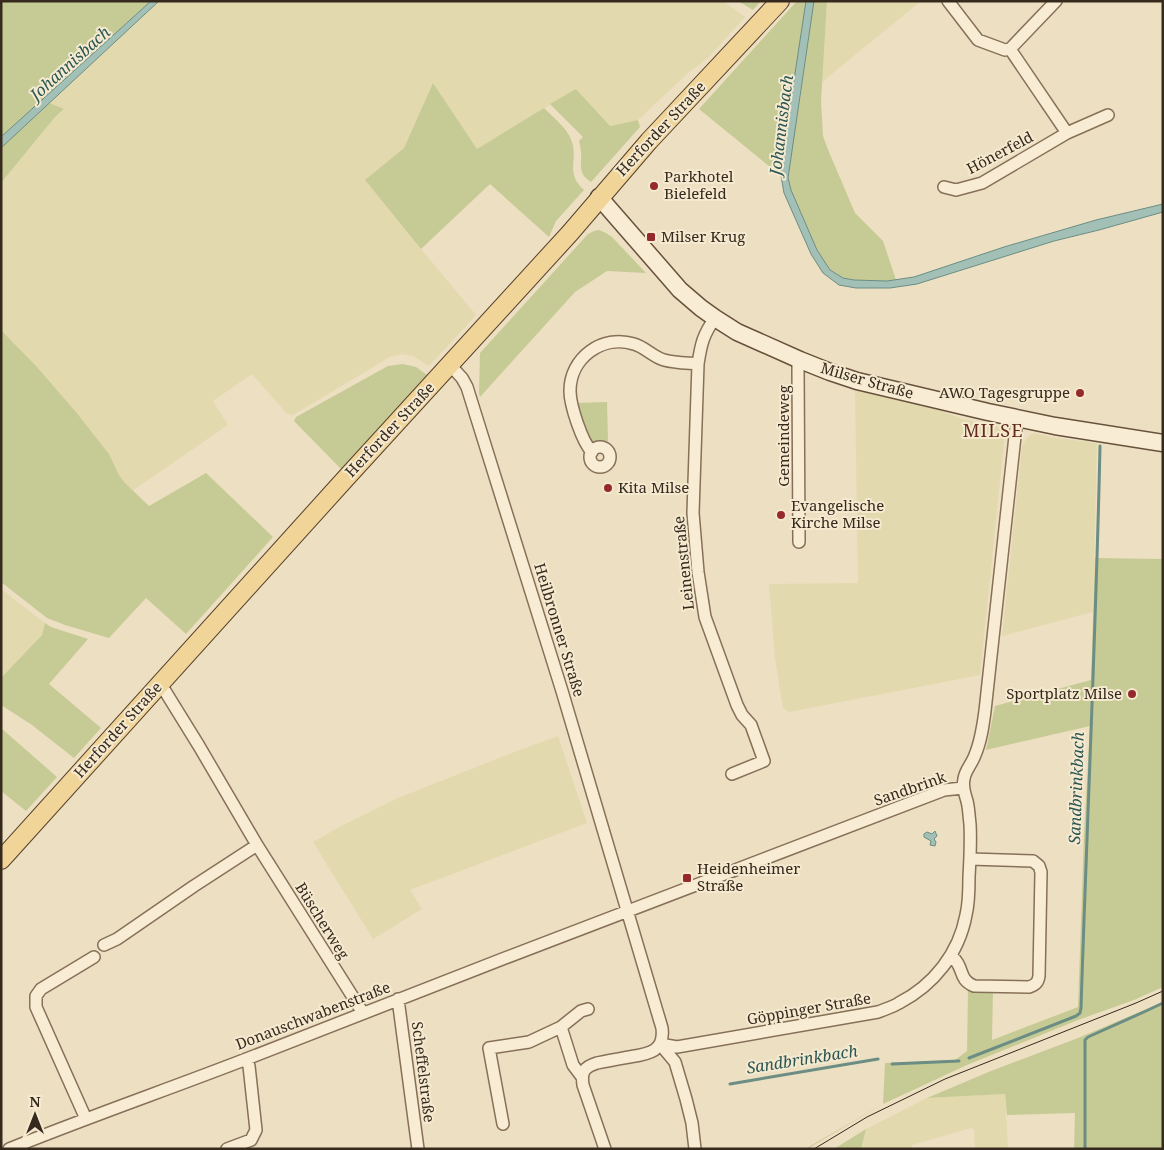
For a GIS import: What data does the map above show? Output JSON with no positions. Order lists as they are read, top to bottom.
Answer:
{
  "streets": {
    "main road": ["Herforder Straße", "Milser Straße"],
    "street": [
      "Hönerfeld",
      "Gemeindeweg",
      "Leinenstraße",
      "Heilbronner Straße",
      "Sandbrink",
      "Büscherweg",
      "Göppinger Straße",
      "Donauschwabenstraße",
      "Scheffelstraße"
    ]
  },
  "crossings": [
    ["Herforder Straße", "Milser Straße"],
    ["Herforder Straße", "Heilbronner Straße"],
    ["Herforder Straße", "Büscherweg"],
    ["Milser Straße", "Gemeindeweg"],
    ["Milser Straße", "Leinenstraße"],
    ["Milser Straße", "Sandbrink"],
    ["Heilbronner Straße", "Sandbrink"],
    ["Heilbronner Straße", "Donauschwabenstraße"],
    ["Sandbrink", "Göppinger Straße"],
    ["Sandbrink", "Donauschwabenstraße"],
    ["Büscherweg", "Donauschwabenstraße"],
    ["Donauschwabenstraße", "Scheffelstraße"]
  ],
  "districts": ["MILSE"],
  "water": ["Johannisbach", "Sandbrinkbach"],
  "places": {
    "other": [
      "Parkhotel Bielefeld",
      "AWO Tagesgruppe",
      "Kita Milse",
      "Evangelische Kirche Milse",
      "Sportplatz Milse"
    ],
    "transit": ["Milser Krug", "Heidenheimer Straße"]
  },
  "north": "top"
}
